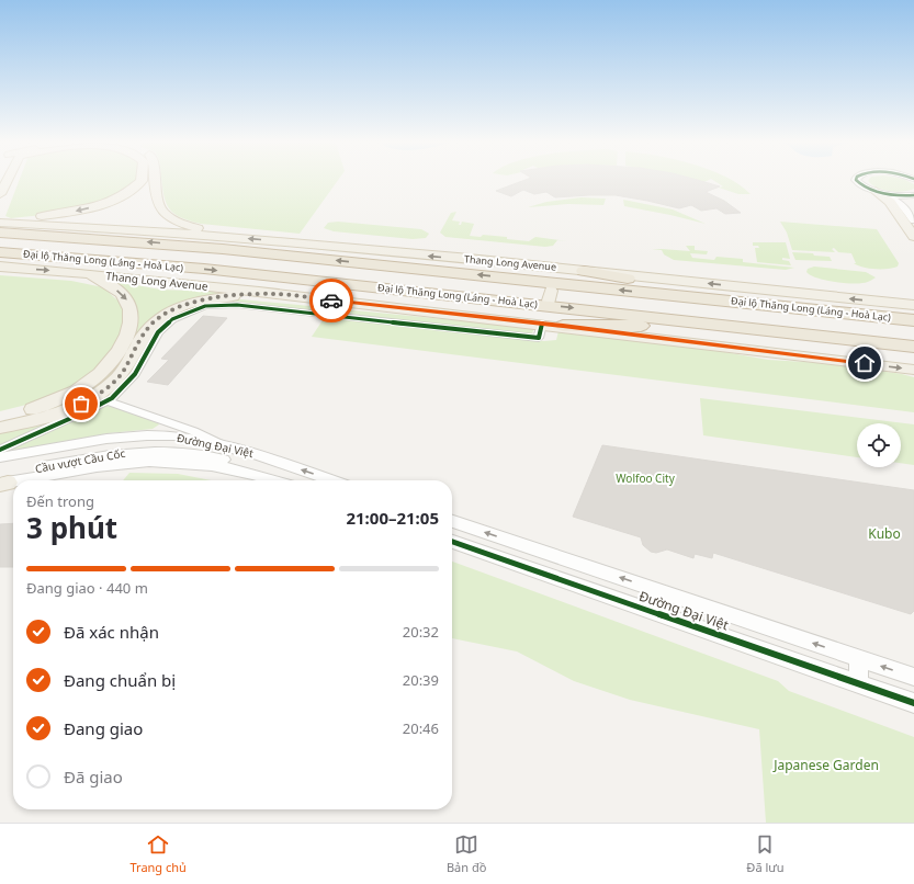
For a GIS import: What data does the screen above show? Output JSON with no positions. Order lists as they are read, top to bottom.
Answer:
{
  "streets": {
    "highway": ["Đại lộ Thăng Long (Láng - Hoà Lạc)"],
    "main road": ["Thang Long Avenue"],
    "street": ["Đường Đại Việt", "Cầu vượt Cầu Cốc"]
  },
  "crossings": [
    ["Đường Đại Việt", "Cầu vượt Cầu Cốc"]
  ],
  "parks": ["Wolfoo City", "Kubo", "Japanese Garden"],
  "page": {
    "heading": ["3 phút", "Đến trong", "21:00–21:05"],
    "bar": "Đang giao · 440 m",
    "list": [
      ["Đã xác nhận", "20:32"],
      ["Đang chuẩn bị", "20:39"],
      ["Đang giao", "20:46"],
      "Đã giao"
    ],
    "tabs": ["Trang chủ", "Bản đồ", "Đã lưu"]
  }
}
